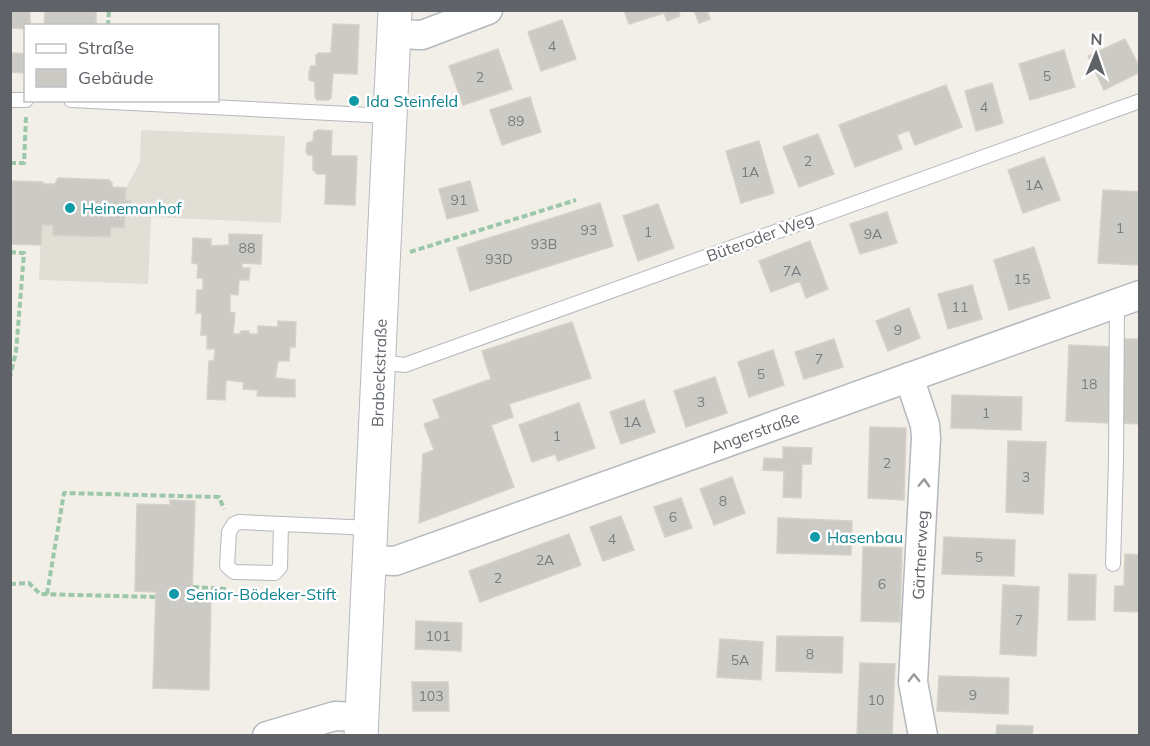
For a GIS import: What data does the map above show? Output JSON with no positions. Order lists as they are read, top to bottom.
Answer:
{
  "streets": {
    "main road": ["Brabeckstraße"],
    "street": ["Angerstraße", "Gärtnerweg"],
    "lane": ["Büteroder Weg"]
  },
  "crossings": [
    ["Büteroder Weg", "Brabeckstraße"],
    ["Brabeckstraße", "Angerstraße"],
    ["Angerstraße", "Gärtnerweg"]
  ],
  "one_way": ["Gärtnerweg"],
  "places": [
    "Ida Steinfeld",
    "Heinemanhof",
    "Hasenbau",
    "Senior-Bödeker-Stift"
  ],
  "house_numbers": [
    "4",
    "5",
    "2",
    "4",
    "89",
    "2",
    "1A",
    "1A",
    "91",
    "1",
    "93",
    "1",
    "9A",
    "93B",
    "88",
    "93D",
    "7A",
    "15",
    "11",
    "9",
    "7",
    "5",
    "18",
    "3",
    "1",
    "1A",
    "1",
    "2",
    "3",
    "8",
    "6",
    "4",
    "5",
    "2A",
    "2",
    "6",
    "7",
    "101",
    "8",
    "5A",
    "9",
    "103",
    "10"
  ],
  "legend": ["Straße", "Gebäude"],
  "north": "top"
}
